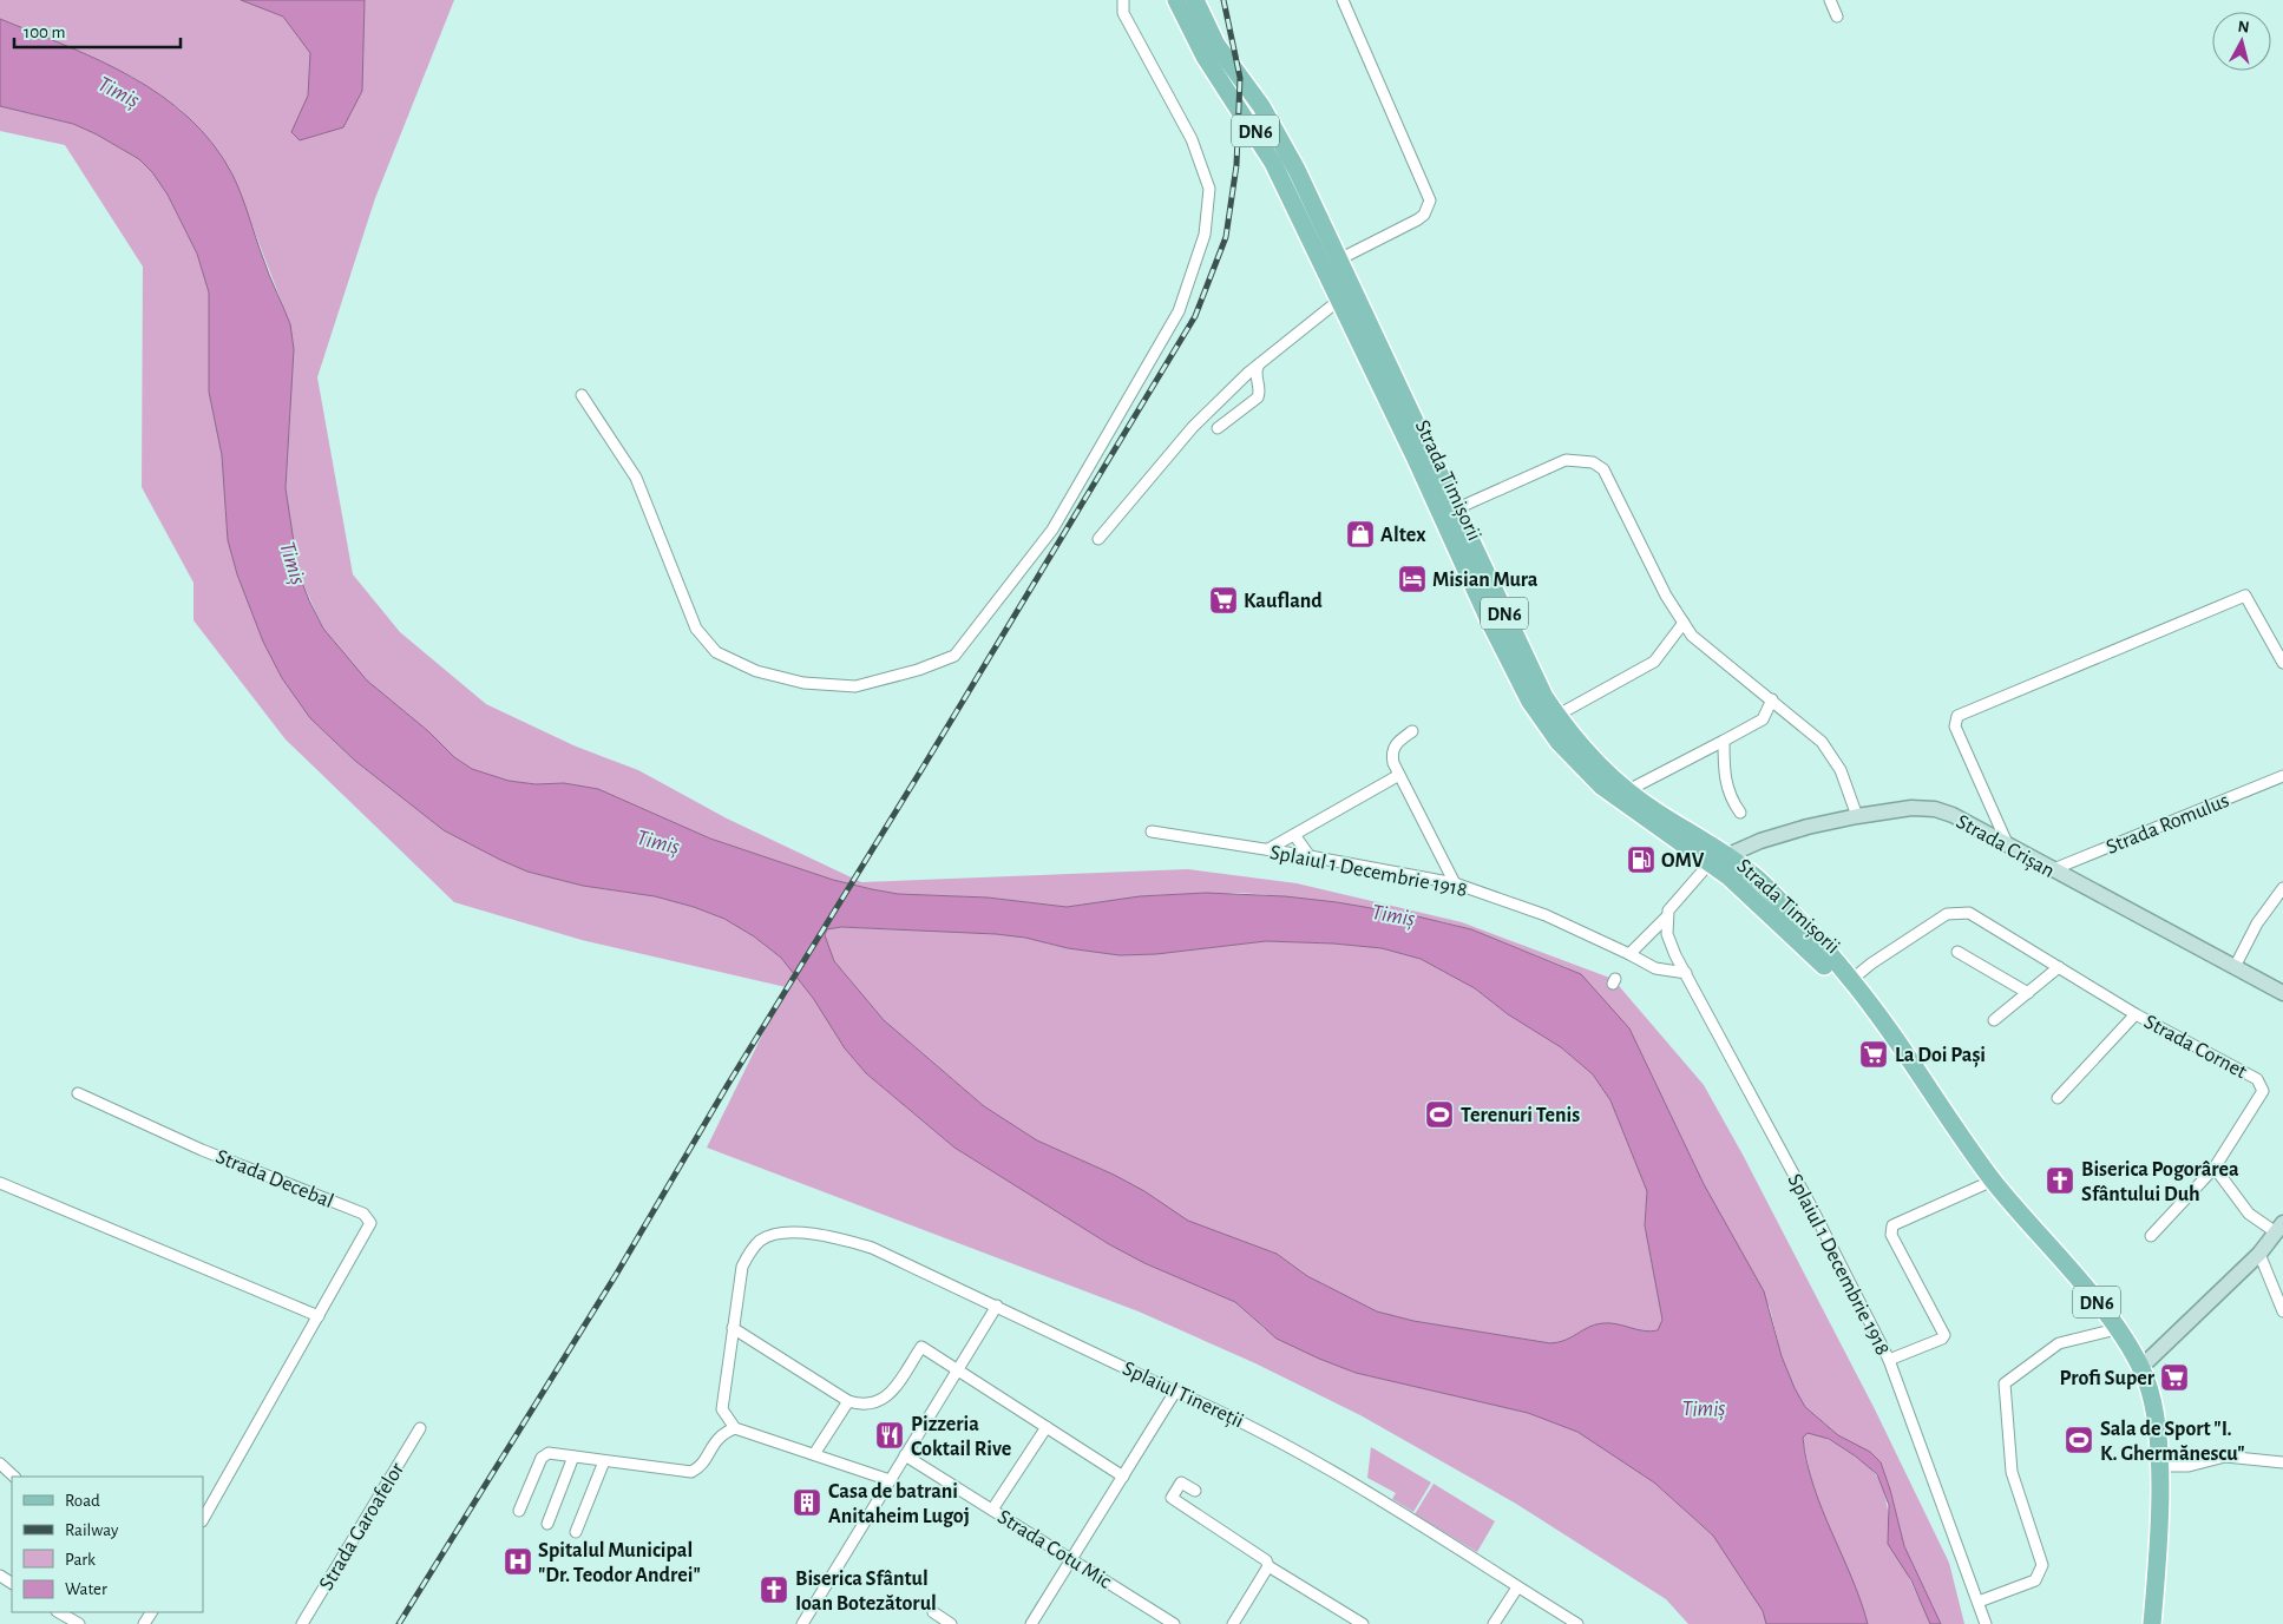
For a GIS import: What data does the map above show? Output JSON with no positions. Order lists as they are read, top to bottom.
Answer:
{
  "streets": {
    "main road": ["DN6", "Strada Timișorii"],
    "street": [
      "Strada Romulus",
      "Strada Crișan",
      "Splaiul 1 Decembrie 1918",
      "Strada Cornet",
      "Strada Decebal",
      "Splaiul Tinereții",
      "Strada Garoafelor",
      "Strada Cotu Mic"
    ]
  },
  "crossings": [
    ["Strada Timișorii", "Strada Crișan"],
    ["Strada Timișorii", "Strada Cornet"],
    ["Strada Romulus", "Strada Crișan"]
  ],
  "water": ["Timiș"],
  "places": {
    "shop": ["Altex"],
    "hotel": ["Misian Mura"],
    "supermarket": ["Kaufland", "La Doi Pași", "Profi Super"],
    "fuel station": ["OMV"],
    "sports": ["Terenuri Tenis", "Sala de Sport \"I. K. Ghermănescu\""],
    "church": ["Biserica Pogorârea Sfântului Duh", "Biserica Sfântul Ioan Botezătorul"],
    "restaurant": ["Pizzeria Coktail Rive"],
    "building": ["Casa de batrani Anitaheim Lugoj"],
    "hospital": ["Spitalul Municipal \"Dr. Teodor Andrei\""]
  },
  "legend": [
    "Road",
    "Railway",
    "Park",
    "Water"
  ],
  "scale_bar": "100 m",
  "north": "top"
}
